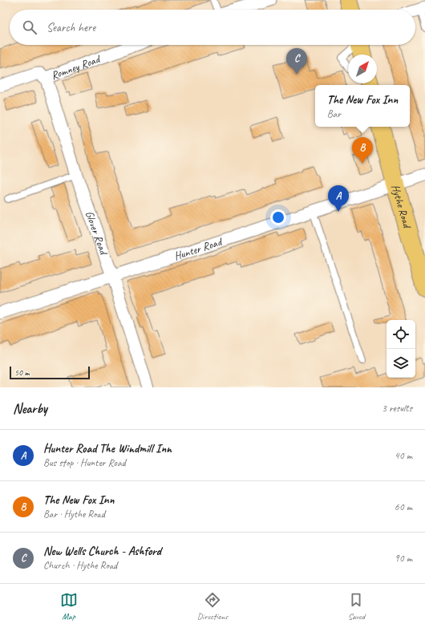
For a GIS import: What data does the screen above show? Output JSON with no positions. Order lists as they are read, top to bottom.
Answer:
{
  "streets": {
    "main road": ["Hythe Road"],
    "street": ["Romney Road", "Glover Road", "Hunter Road"]
  },
  "crossings": [
    ["Romney Road", "Glover Road"],
    ["Hythe Road", "Hunter Road"],
    ["Glover Road", "Hunter Road"]
  ],
  "scale_bar": "50 m",
  "north": "top right",
  "page": {
    "search": "Search here",
    "pins": ["C", "B", "A"],
    "popup": ["The New Fox Inn", "Bar"],
    "scale": "50 m",
    "heading": ["Nearby", "3 results"],
    "list": [
      {
        "mark": "A",
        "name": "Hunter Road The Windmill Inn",
        "note": "Bus stop · Hunter Road",
        "value": "40 m"
      },
      {
        "mark": "B",
        "name": "The New Fox Inn",
        "note": "Bar · Hythe Road",
        "value": "60 m"
      },
      {
        "mark": "C",
        "name": "New Wells Church - Ashford",
        "note": "Church · Hythe Road",
        "value": "90 m"
      }
    ],
    "nav": ["Map", "Directions", "Saved"]
  }
}
